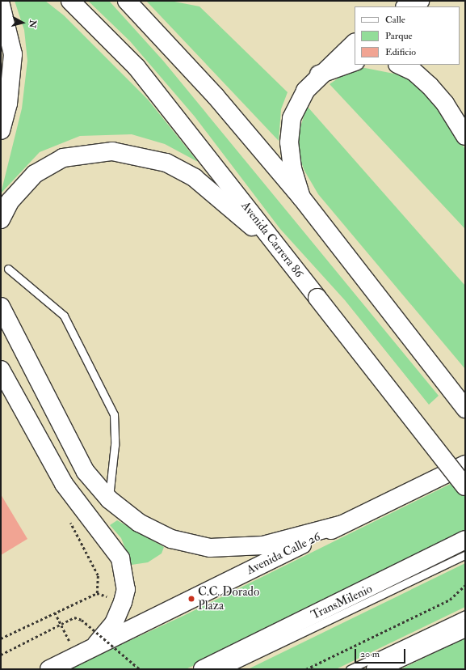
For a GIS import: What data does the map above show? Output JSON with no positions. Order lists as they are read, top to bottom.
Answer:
{
  "streets": {
    "main road": ["Avenida Carrera 86", "Avenida Calle 26"],
    "lane": ["TransMilenio"]
  },
  "places": ["C.C. Dorado Plaza"],
  "legend": ["Calle", "Parque", "Edificio"],
  "scale_bar": "20 m",
  "north": "right"
}
